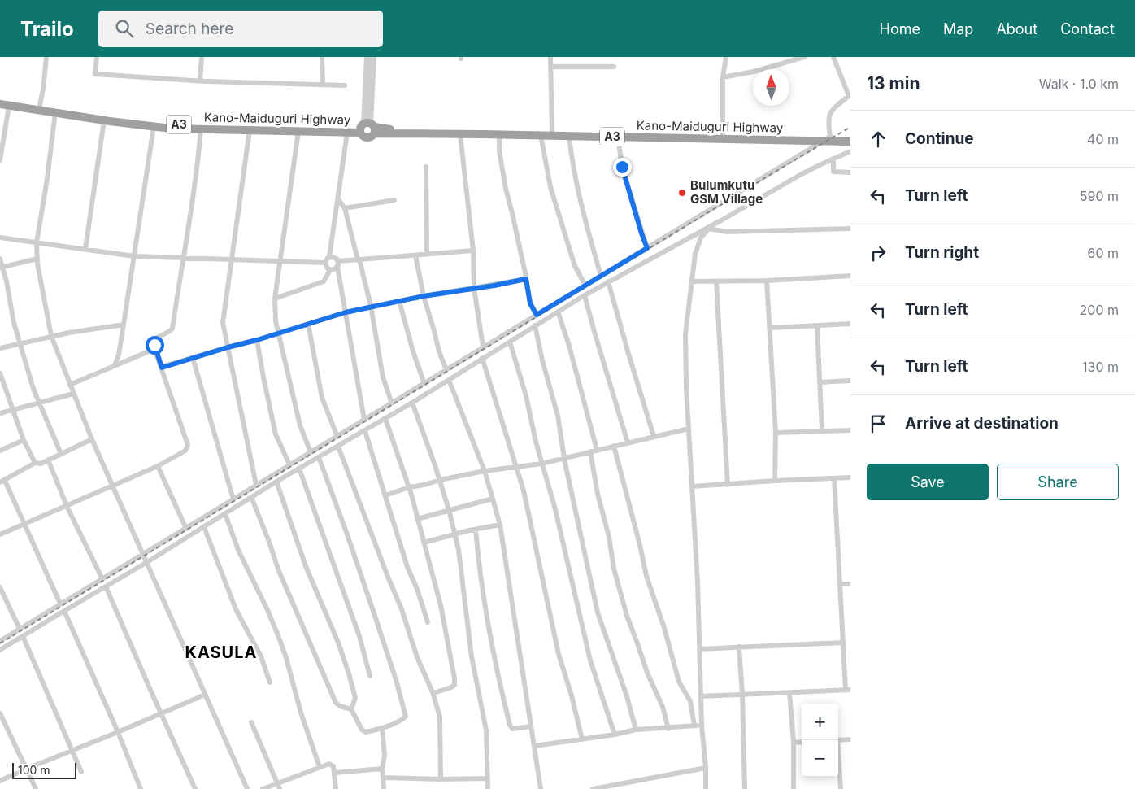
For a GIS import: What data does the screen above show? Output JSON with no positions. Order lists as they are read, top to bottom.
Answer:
{
  "streets": {
    "highway": ["Kano-Maiduguri Highway", "A3"]
  },
  "districts": ["KASULA"],
  "places": ["Bulumkutu GSM Village"],
  "scale_bar": "100 m",
  "north": "top",
  "page": {
    "header": "Trailo",
    "search": "Search here",
    "nav": [
      "Home",
      "Map",
      "About",
      "Contact"
    ],
    "heading": ["13 min", "Walk · 1.0 km"],
    "list": [
      ["Continue", "40 m"],
      ["Turn left", "590 m"],
      ["Turn right", "60 m"],
      ["Turn left", "200 m"],
      ["Turn left", "130 m"],
      "Arrive at destination"
    ],
    "buttons": ["Save", "Share"],
    "map_buttons": ["+", "−"],
    "scale": "100 m"
  }
}
